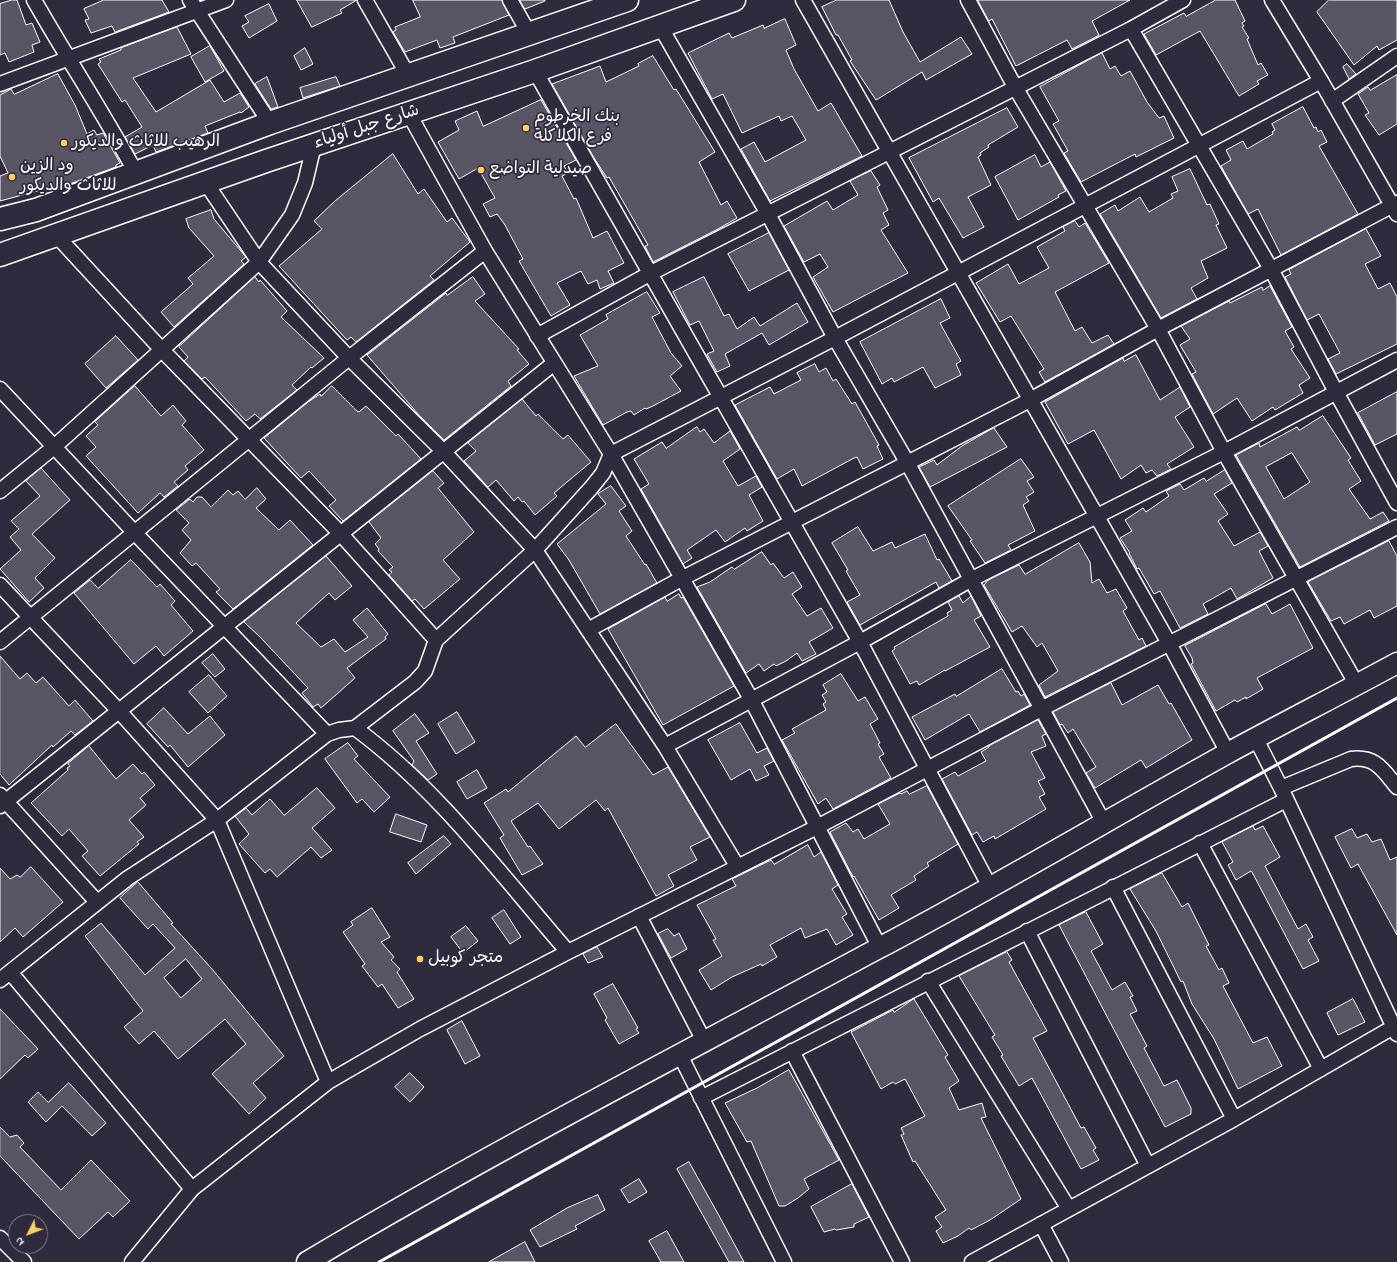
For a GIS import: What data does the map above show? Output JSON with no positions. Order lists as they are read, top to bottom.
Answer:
{
  "streets": {
    "main road": ["شارع جبل أولياء"]
  },
  "places": [
    "بنك الخرطوم فرع الكلاكلة",
    "الرهيب للاثاث والديكور",
    "صيدلية التواضع",
    "ود الزين للاثاث والديكور",
    "متجر كوبيل"
  ],
  "north": "bottom left"
}
